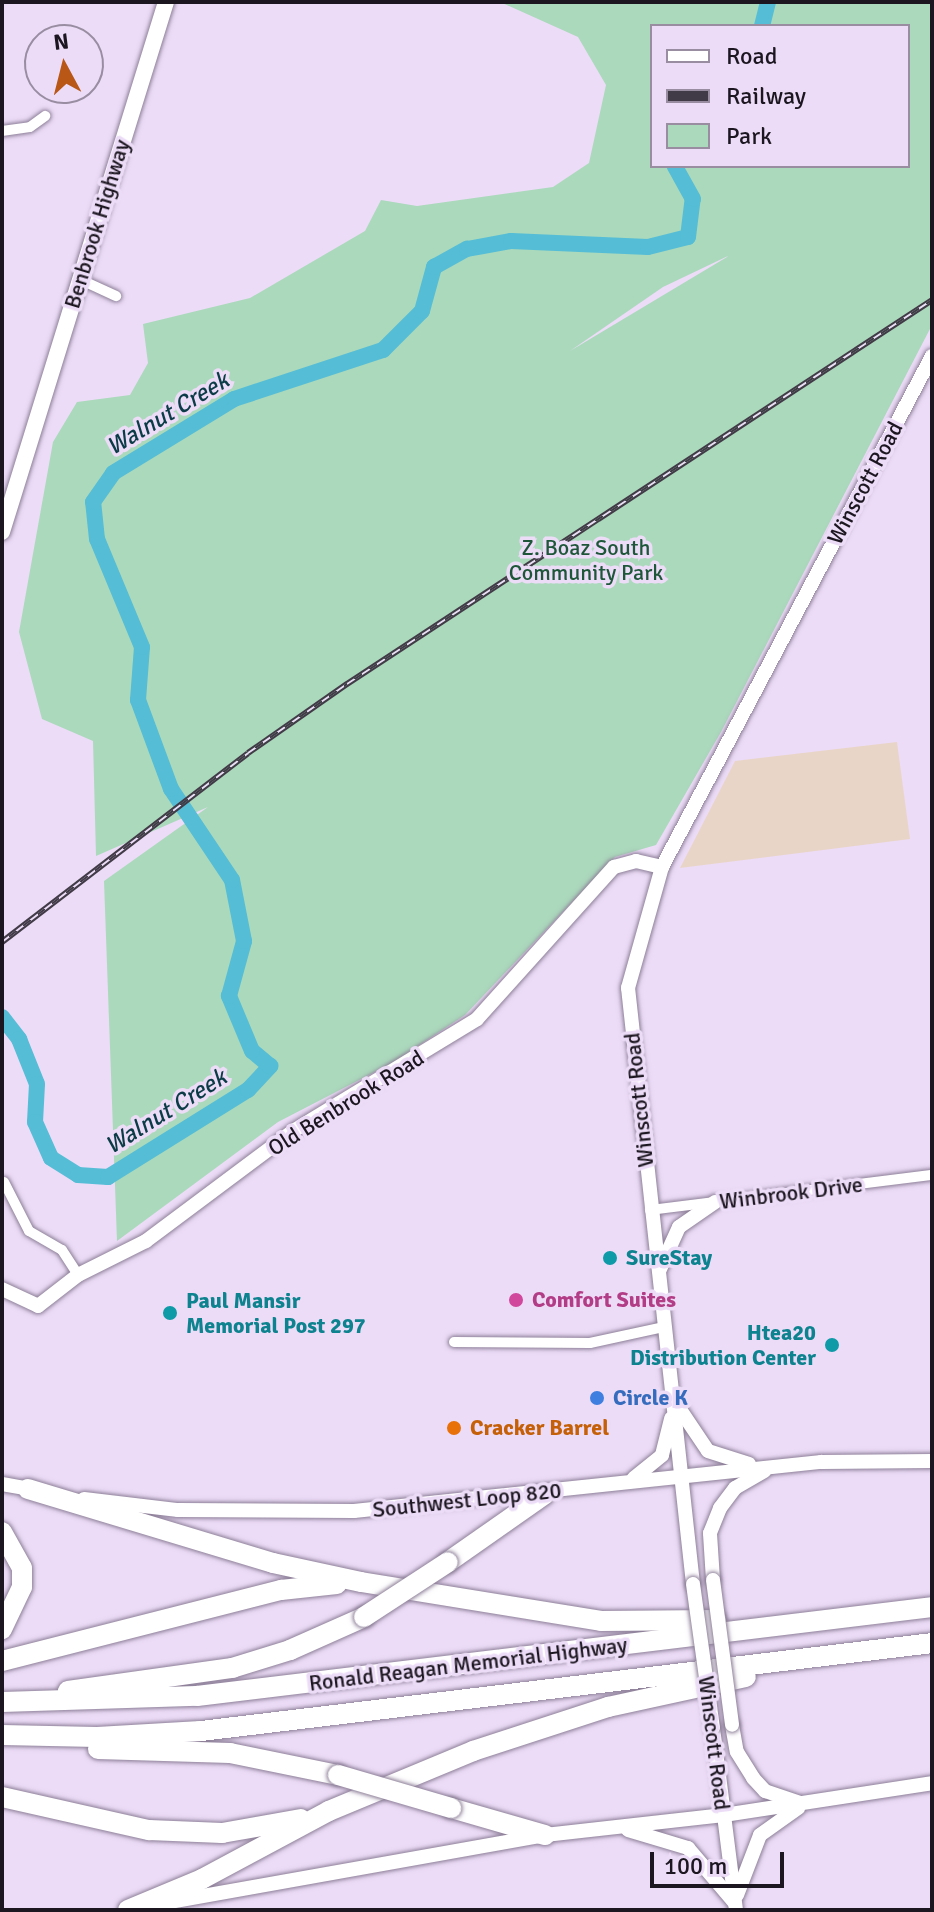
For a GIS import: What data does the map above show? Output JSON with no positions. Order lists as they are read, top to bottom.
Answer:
{
  "streets": {
    "highway": ["Ronald Reagan Memorial Highway"],
    "main road": [
      "Benbrook Highway",
      "Winscott Road",
      "Old Benbrook Road",
      "Southwest Loop 820"
    ],
    "street": ["Winbrook Drive"]
  },
  "crossings": [
    ["Winscott Road", "Old Benbrook Road"],
    ["Winscott Road", "Winbrook Drive"],
    ["Winscott Road", "Southwest Loop 820"]
  ],
  "water": ["Walnut Creek"],
  "parks": ["Z. Boaz South Community Park"],
  "places": [
    "SureStay",
    "Comfort Suites",
    "Paul Mansir Memorial Post 297",
    "Htea20 Distribution Center",
    "Circle K",
    "Cracker Barrel"
  ],
  "legend": ["Road", "Railway", "Park"],
  "scale_bar": "100 m",
  "north": "top"
}
